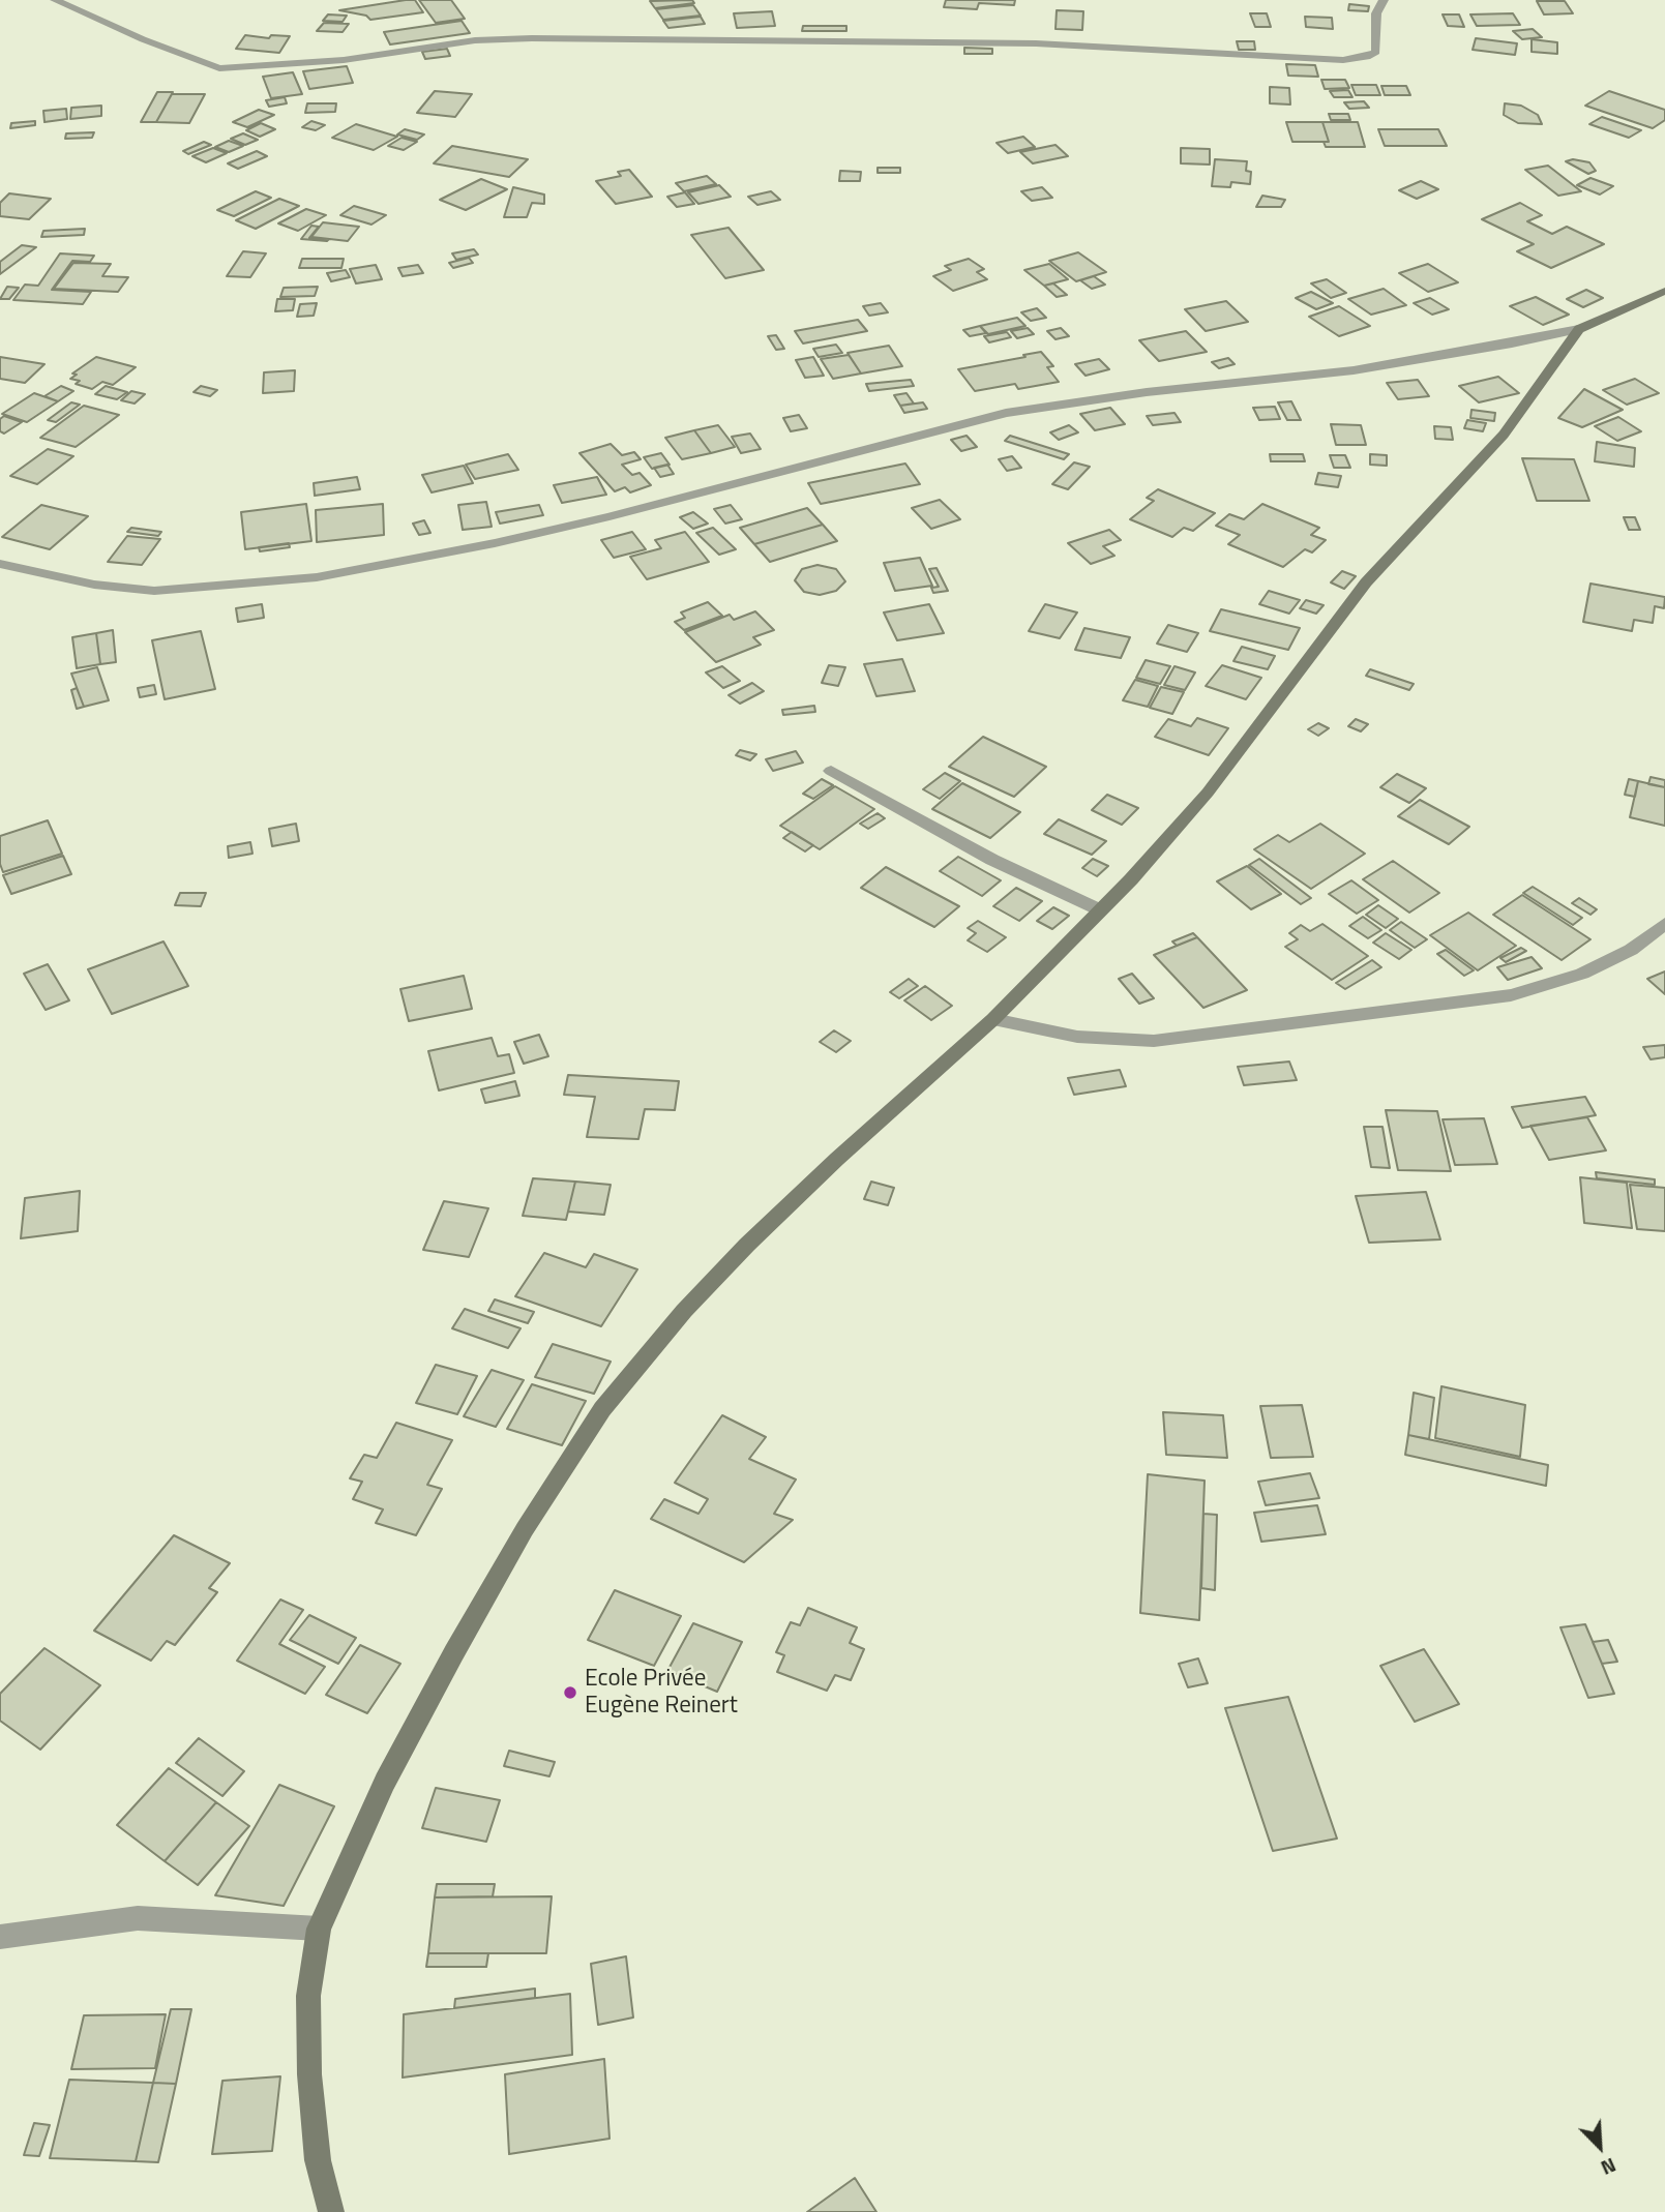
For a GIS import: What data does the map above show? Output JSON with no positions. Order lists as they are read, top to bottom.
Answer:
{
  "places": ["Ecole Privée Eugène Reinert"],
  "north": "bottom right"
}
